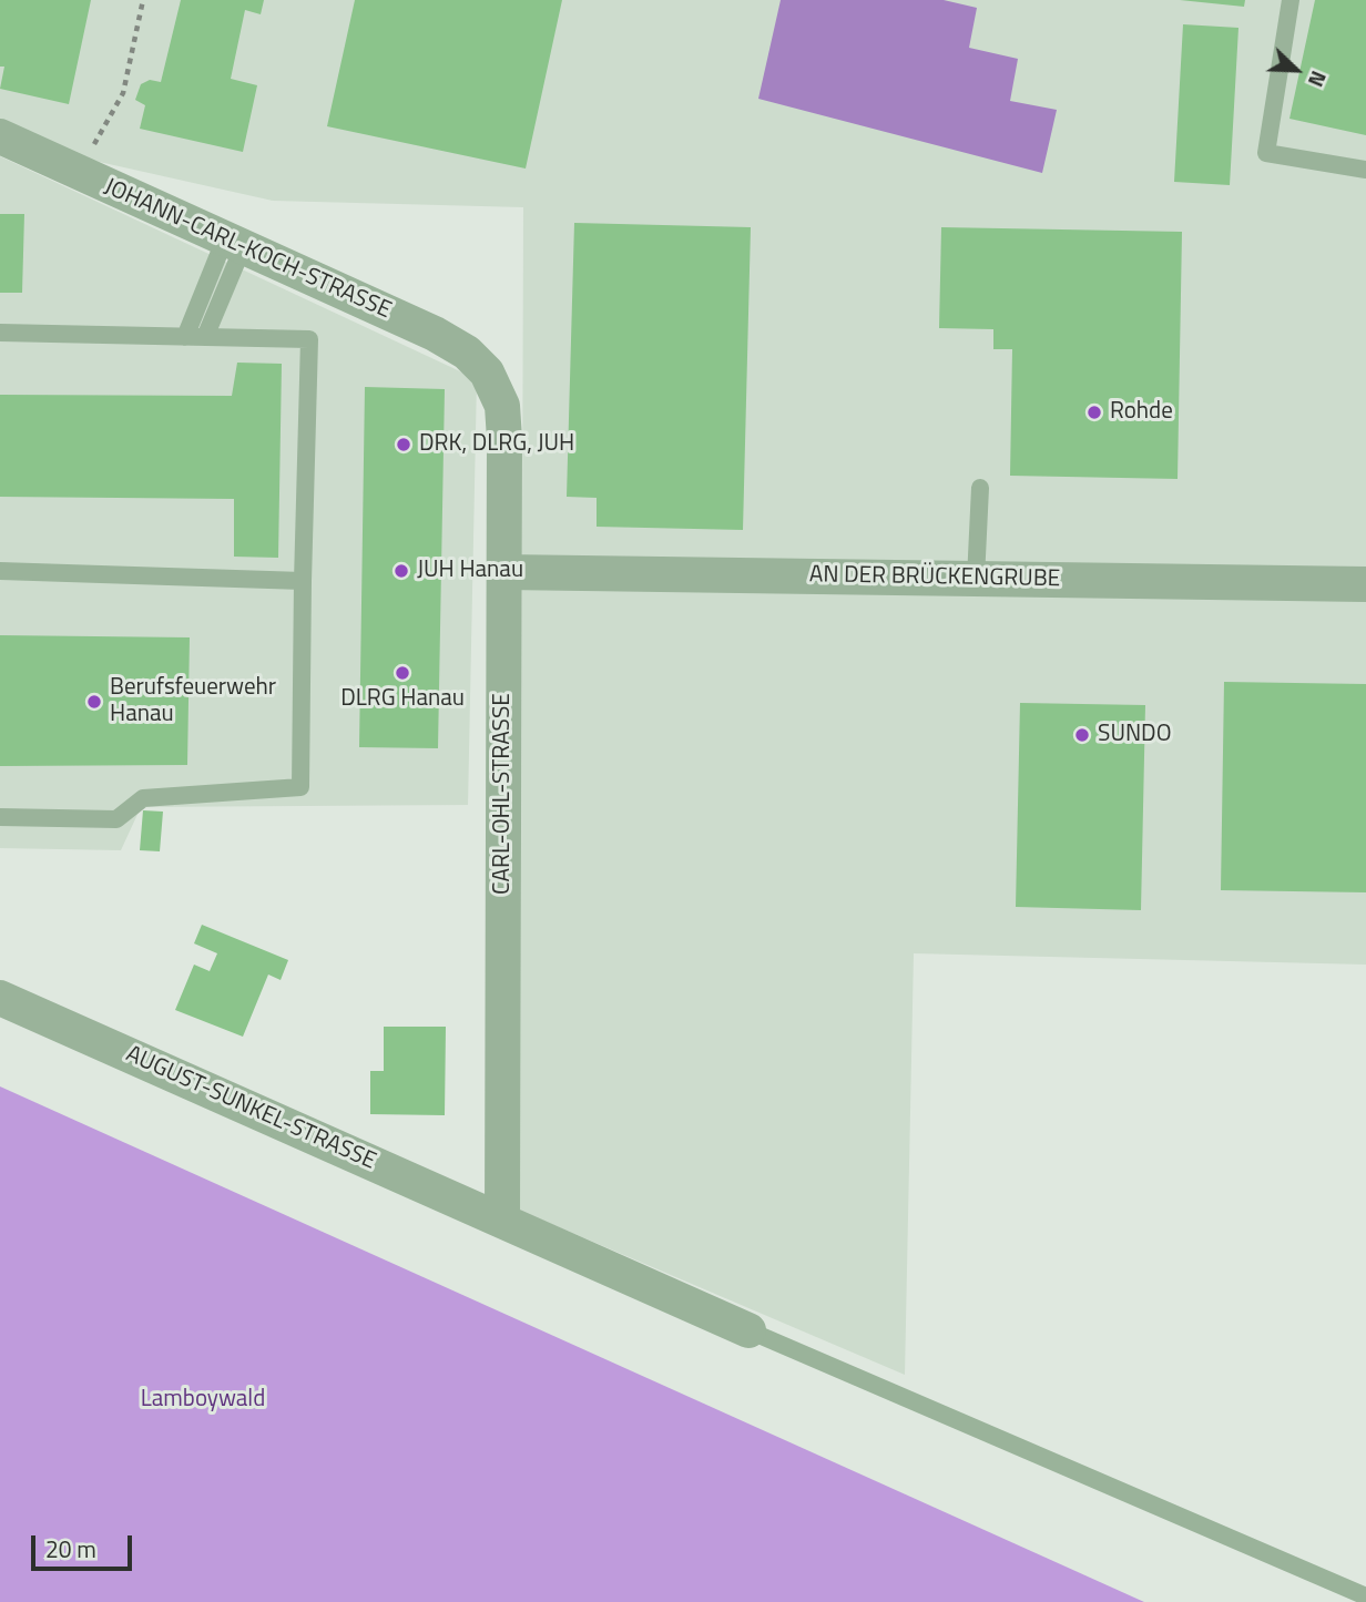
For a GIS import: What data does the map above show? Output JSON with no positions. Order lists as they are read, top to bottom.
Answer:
{
  "streets": {
    "street": [
      "JOHANN-CARL-KOCH-STRASSE",
      "AN DER BRÜCKENGRUBE",
      "CARL-OHL-STRASSE",
      "AUGUST-SUNKEL-STRASSE"
    ]
  },
  "crossings": [
    ["JOHANN-CARL-KOCH-STRASSE", "CARL-OHL-STRASSE"],
    ["AN DER BRÜCKENGRUBE", "CARL-OHL-STRASSE"],
    ["CARL-OHL-STRASSE", "AUGUST-SUNKEL-STRASSE"]
  ],
  "parks": ["Lamboywald"],
  "places": [
    "Rohde",
    "DRK, DLRG, JUH",
    "JUH Hanau",
    "DLRG Hanau",
    "Berufsfeuerwehr Hanau",
    "SUNDO"
  ],
  "scale_bar": "20 m",
  "north": "bottom right"
}
